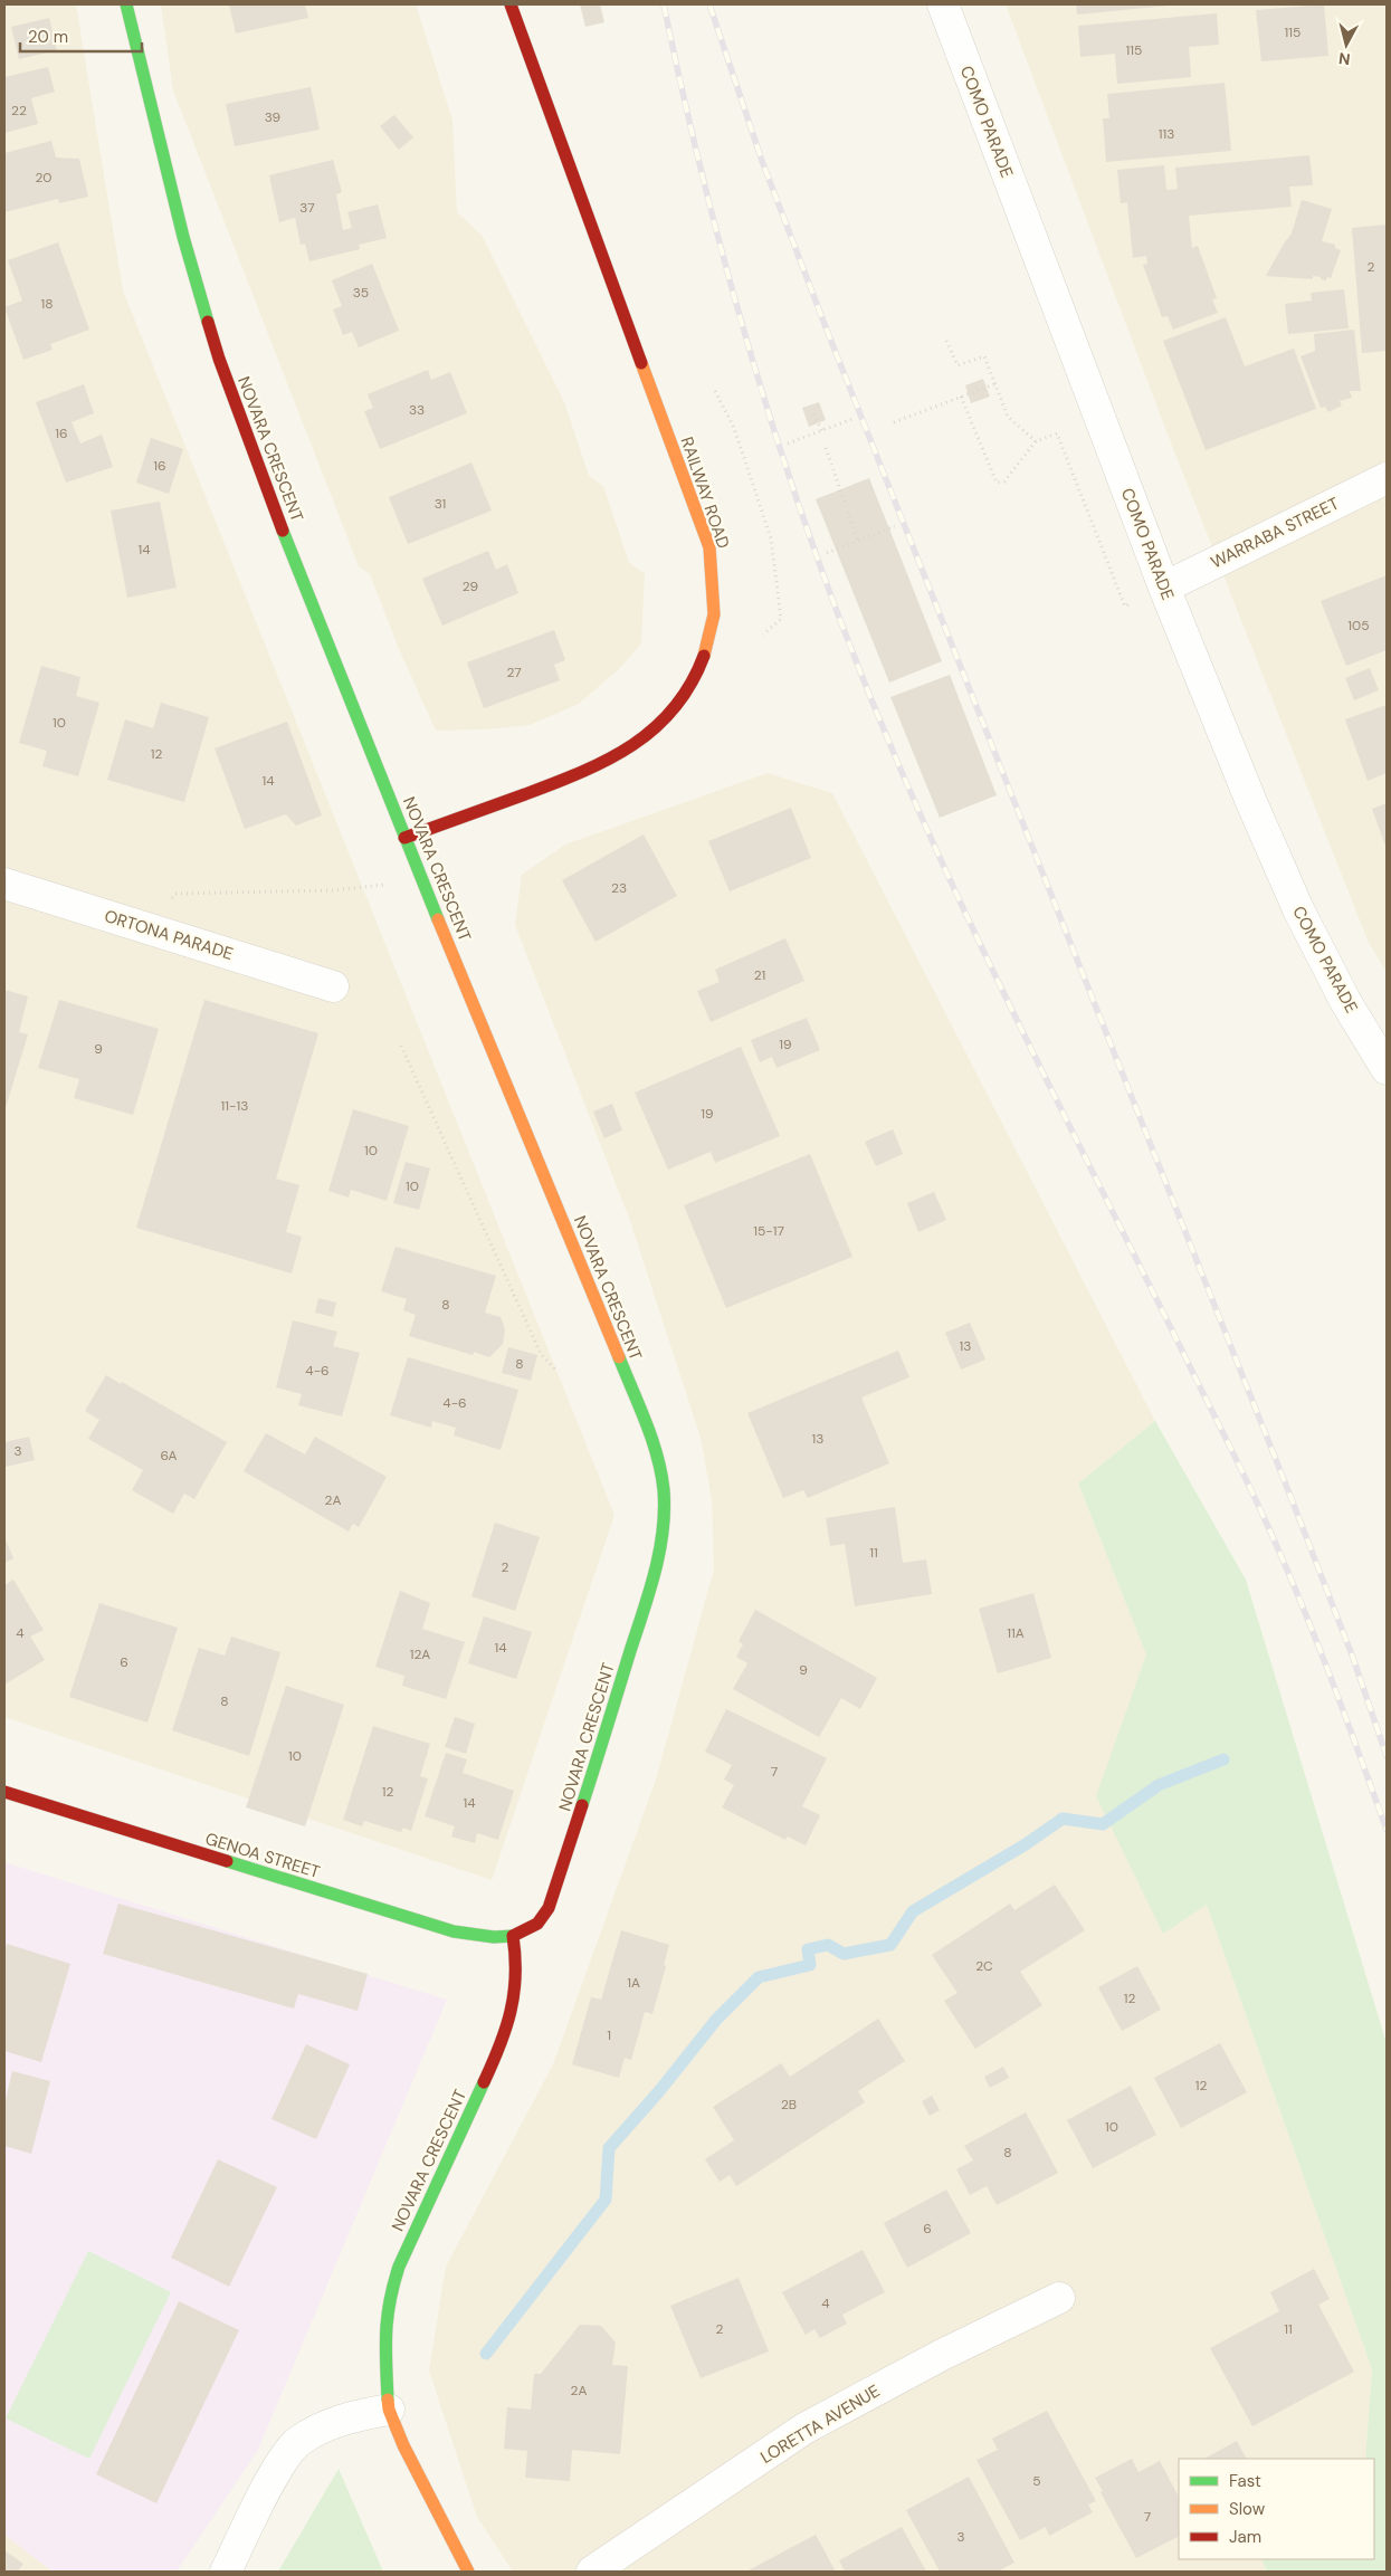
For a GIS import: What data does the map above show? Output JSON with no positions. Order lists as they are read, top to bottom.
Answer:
{
  "streets": {
    "street": [
      "COMO PARADE",
      "NOVARA CRESCENT",
      "RAILWAY ROAD",
      "WARRABA STREET",
      "ORTONA PARADE",
      "GENOA STREET",
      "LORETTA AVENUE"
    ]
  },
  "crossings": [
    ["COMO PARADE", "WARRABA STREET"],
    ["NOVARA CRESCENT", "RAILWAY ROAD"],
    ["NOVARA CRESCENT", "GENOA STREET"]
  ],
  "house_numbers": [
    "115",
    "115",
    "22",
    "39",
    "113",
    "20",
    "37",
    "2",
    "35",
    "18",
    "33",
    "16",
    "16",
    "31",
    "14",
    "29",
    "105",
    "27",
    "10",
    "12",
    "14",
    "23",
    "21",
    "19",
    "9",
    "11-13",
    "19",
    "10",
    "10",
    "15-17",
    "8",
    "13",
    "8",
    "4-6",
    "4-6",
    "13",
    "3",
    "6A",
    "2A",
    "11",
    "2",
    "4",
    "11A",
    "14",
    "12A",
    "6",
    "9",
    "8",
    "10",
    "7",
    "12",
    "14",
    "2C",
    "1A",
    "12",
    "1",
    "12",
    "2B",
    "10",
    "8",
    "6",
    "4",
    "2",
    "11",
    "2A",
    "5",
    "7",
    "3"
  ],
  "legend": ["Fast", "Slow", "Jam"],
  "scale_bar": "20 m",
  "north": "bottom"
}
